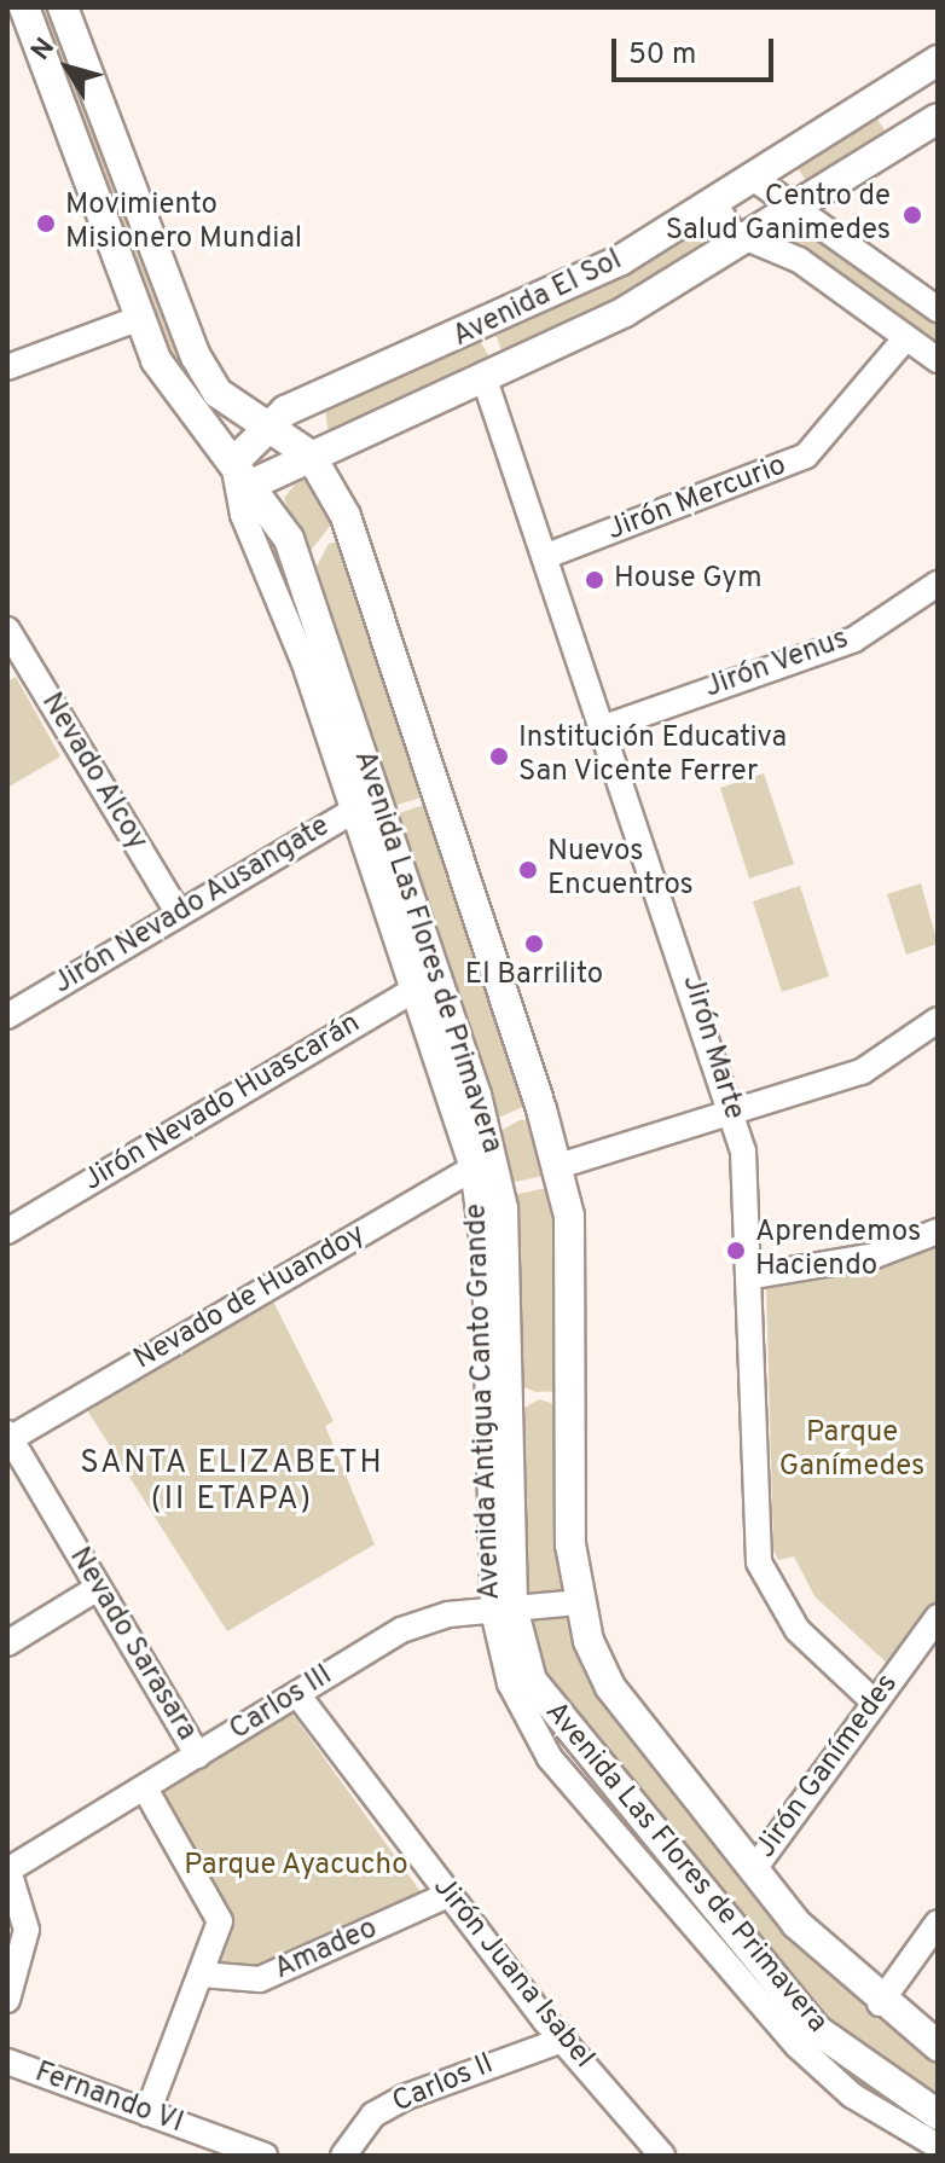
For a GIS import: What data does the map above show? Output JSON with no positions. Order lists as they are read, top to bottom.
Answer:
{
  "streets": {
    "main road": ["Avenida El Sol", "Avenida Las Flores de Primavera"],
    "street": [
      "Jirón Mercurio",
      "Jirón Venus",
      "Nevado Alcoy",
      "Jirón Nevado Ausangate",
      "Jirón Marte",
      "Jirón Nevado Huascarán",
      "Nevado de Huandoy",
      "Avenida Antigua Canto Grande",
      "Nevado Sarasara",
      "Carlos III",
      "Jirón Ganímedes",
      "Amadeo",
      "Jirón Juana Isabel",
      "Carlos II",
      "Fernando VI"
    ]
  },
  "crossings": [
    ["Avenida El Sol", "Avenida Las Flores de Primavera"],
    ["Avenida El Sol", "Jirón Marte"],
    ["Jirón Mercurio", "Jirón Marte"],
    ["Jirón Venus", "Jirón Marte"],
    ["Nevado Alcoy", "Jirón Nevado Ausangate"],
    ["Jirón Nevado Ausangate", "Avenida Las Flores de Primavera"],
    ["Avenida Las Flores de Primavera", "Jirón Nevado Huascarán"],
    ["Avenida Las Flores de Primavera", "Nevado de Huandoy"],
    ["Avenida Las Flores de Primavera", "Avenida Antigua Canto Grande"],
    ["Avenida Las Flores de Primavera", "Carlos III"],
    ["Avenida Las Flores de Primavera", "Jirón Ganímedes"],
    ["Jirón Marte", "Jirón Ganímedes"],
    ["Nevado de Huandoy", "Nevado Sarasara"],
    ["Avenida Antigua Canto Grande", "Carlos III"],
    ["Nevado Sarasara", "Carlos III"],
    ["Carlos III", "Jirón Juana Isabel"],
    ["Amadeo", "Jirón Juana Isabel"],
    ["Jirón Juana Isabel", "Carlos II"]
  ],
  "districts": ["SANTA ELIZABETH (II ETAPA)"],
  "parks": ["Parque Ganímedes", "Parque Ayacucho"],
  "places": [
    "Centro de Salud Ganimedes",
    "Movimiento Misionero Mundial",
    "House Gym",
    "Institución Educativa San Vicente Ferrer",
    "Nuevos Encuentros",
    "El Barrilito",
    "Aprendemos Haciendo"
  ],
  "scale_bar": "50 m",
  "north": "top left"
}
